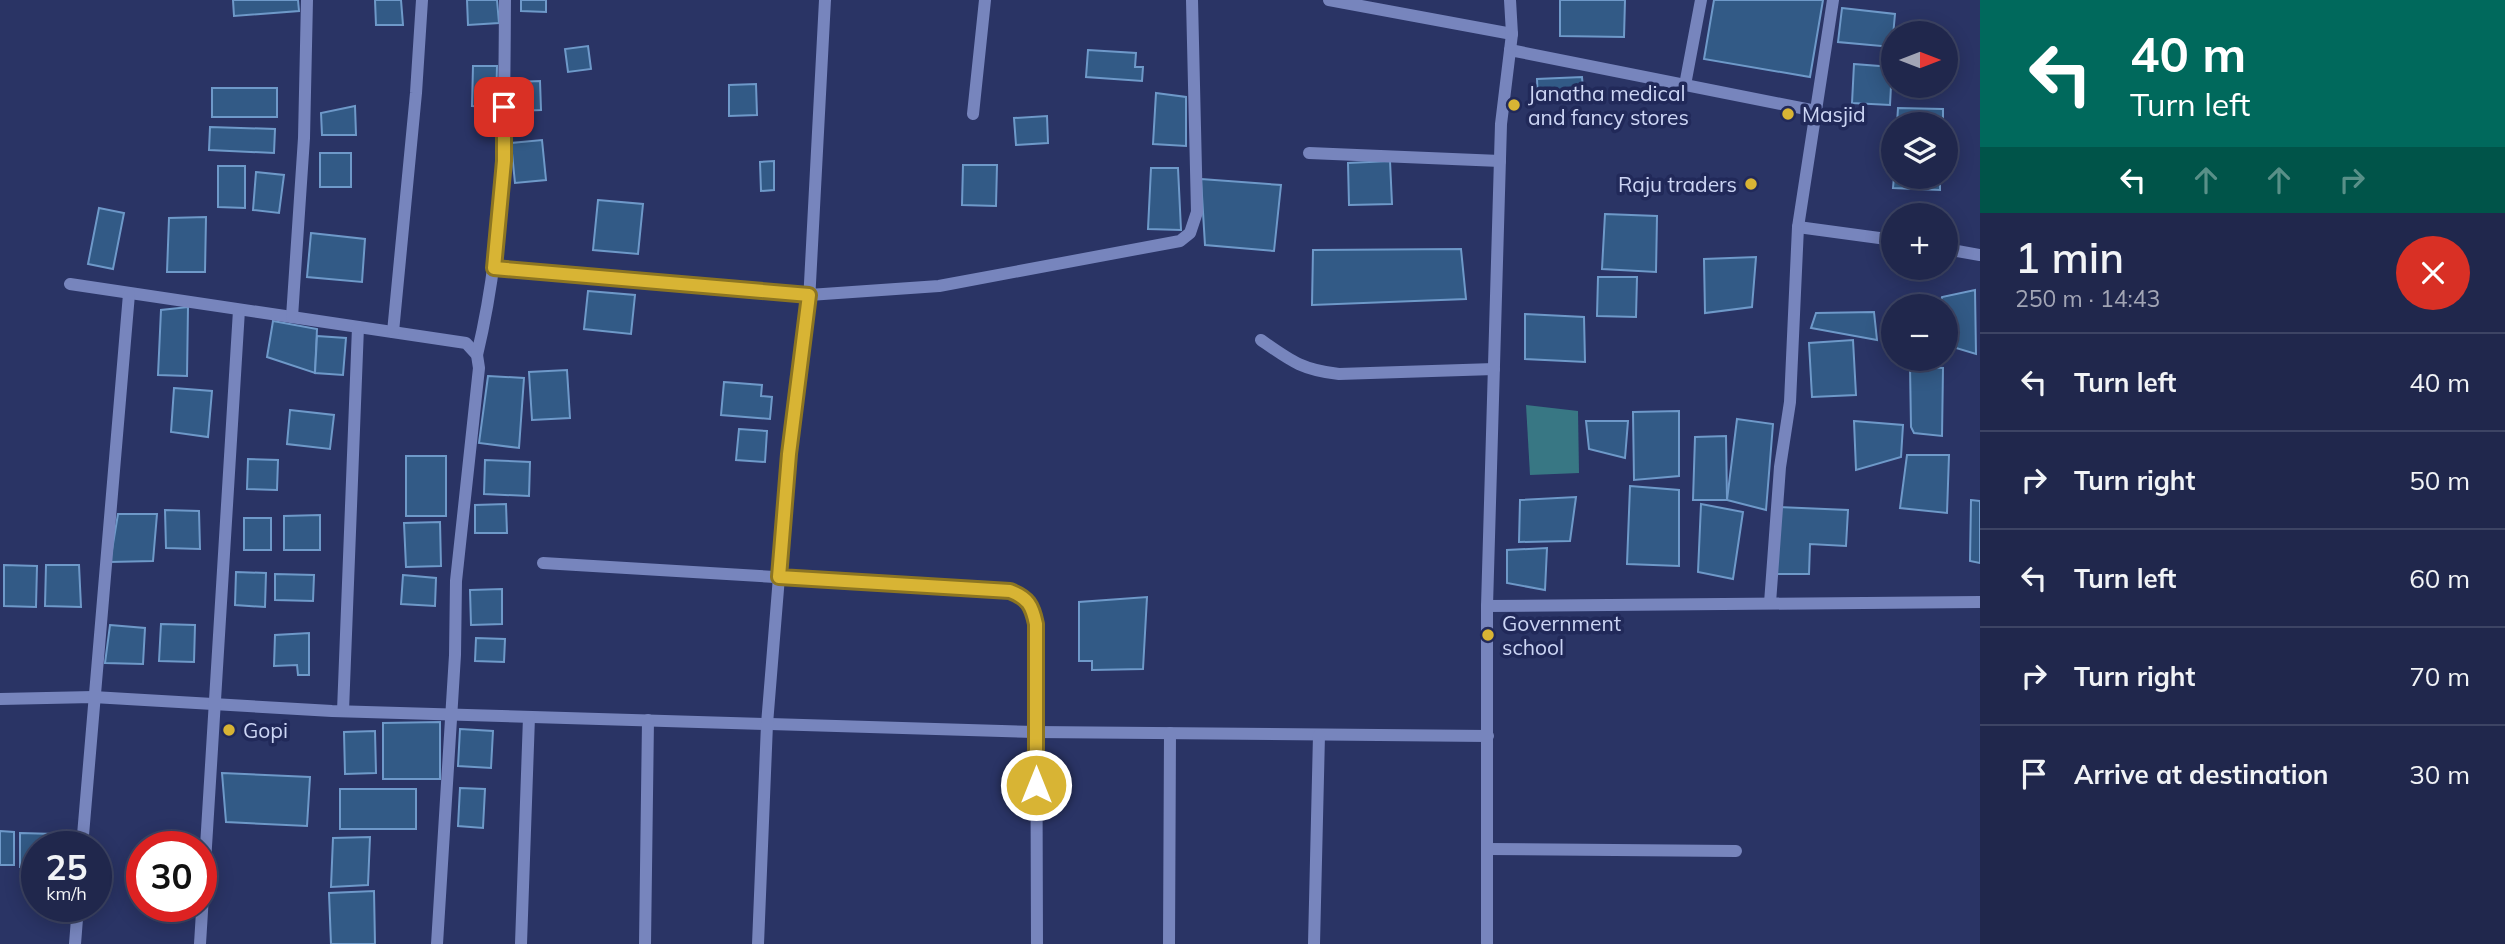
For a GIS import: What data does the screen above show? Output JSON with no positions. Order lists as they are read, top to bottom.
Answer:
{
  "places": [
    "Janatha medical and fancy stores",
    "Masjid",
    "Raju traders",
    "Government school",
    "Gopi"
  ],
  "north": "right",
  "page": {
    "turn": ["40 m", "Turn left"],
    "map_buttons": ["+", "−"],
    "heading": ["1 min", "250 m · 14:43"],
    "list": [
      {
        "name": "Turn left",
        "value": "40 m"
      },
      {
        "name": "Turn right",
        "value": "50 m"
      },
      {
        "name": "Turn left",
        "value": "60 m"
      },
      {
        "name": "Turn right",
        "value": "70 m"
      },
      {
        "name": "Arrive at destination",
        "value": "30 m"
      }
    ],
    "speed": "25 km/h",
    "limit": "30"
  }
}
